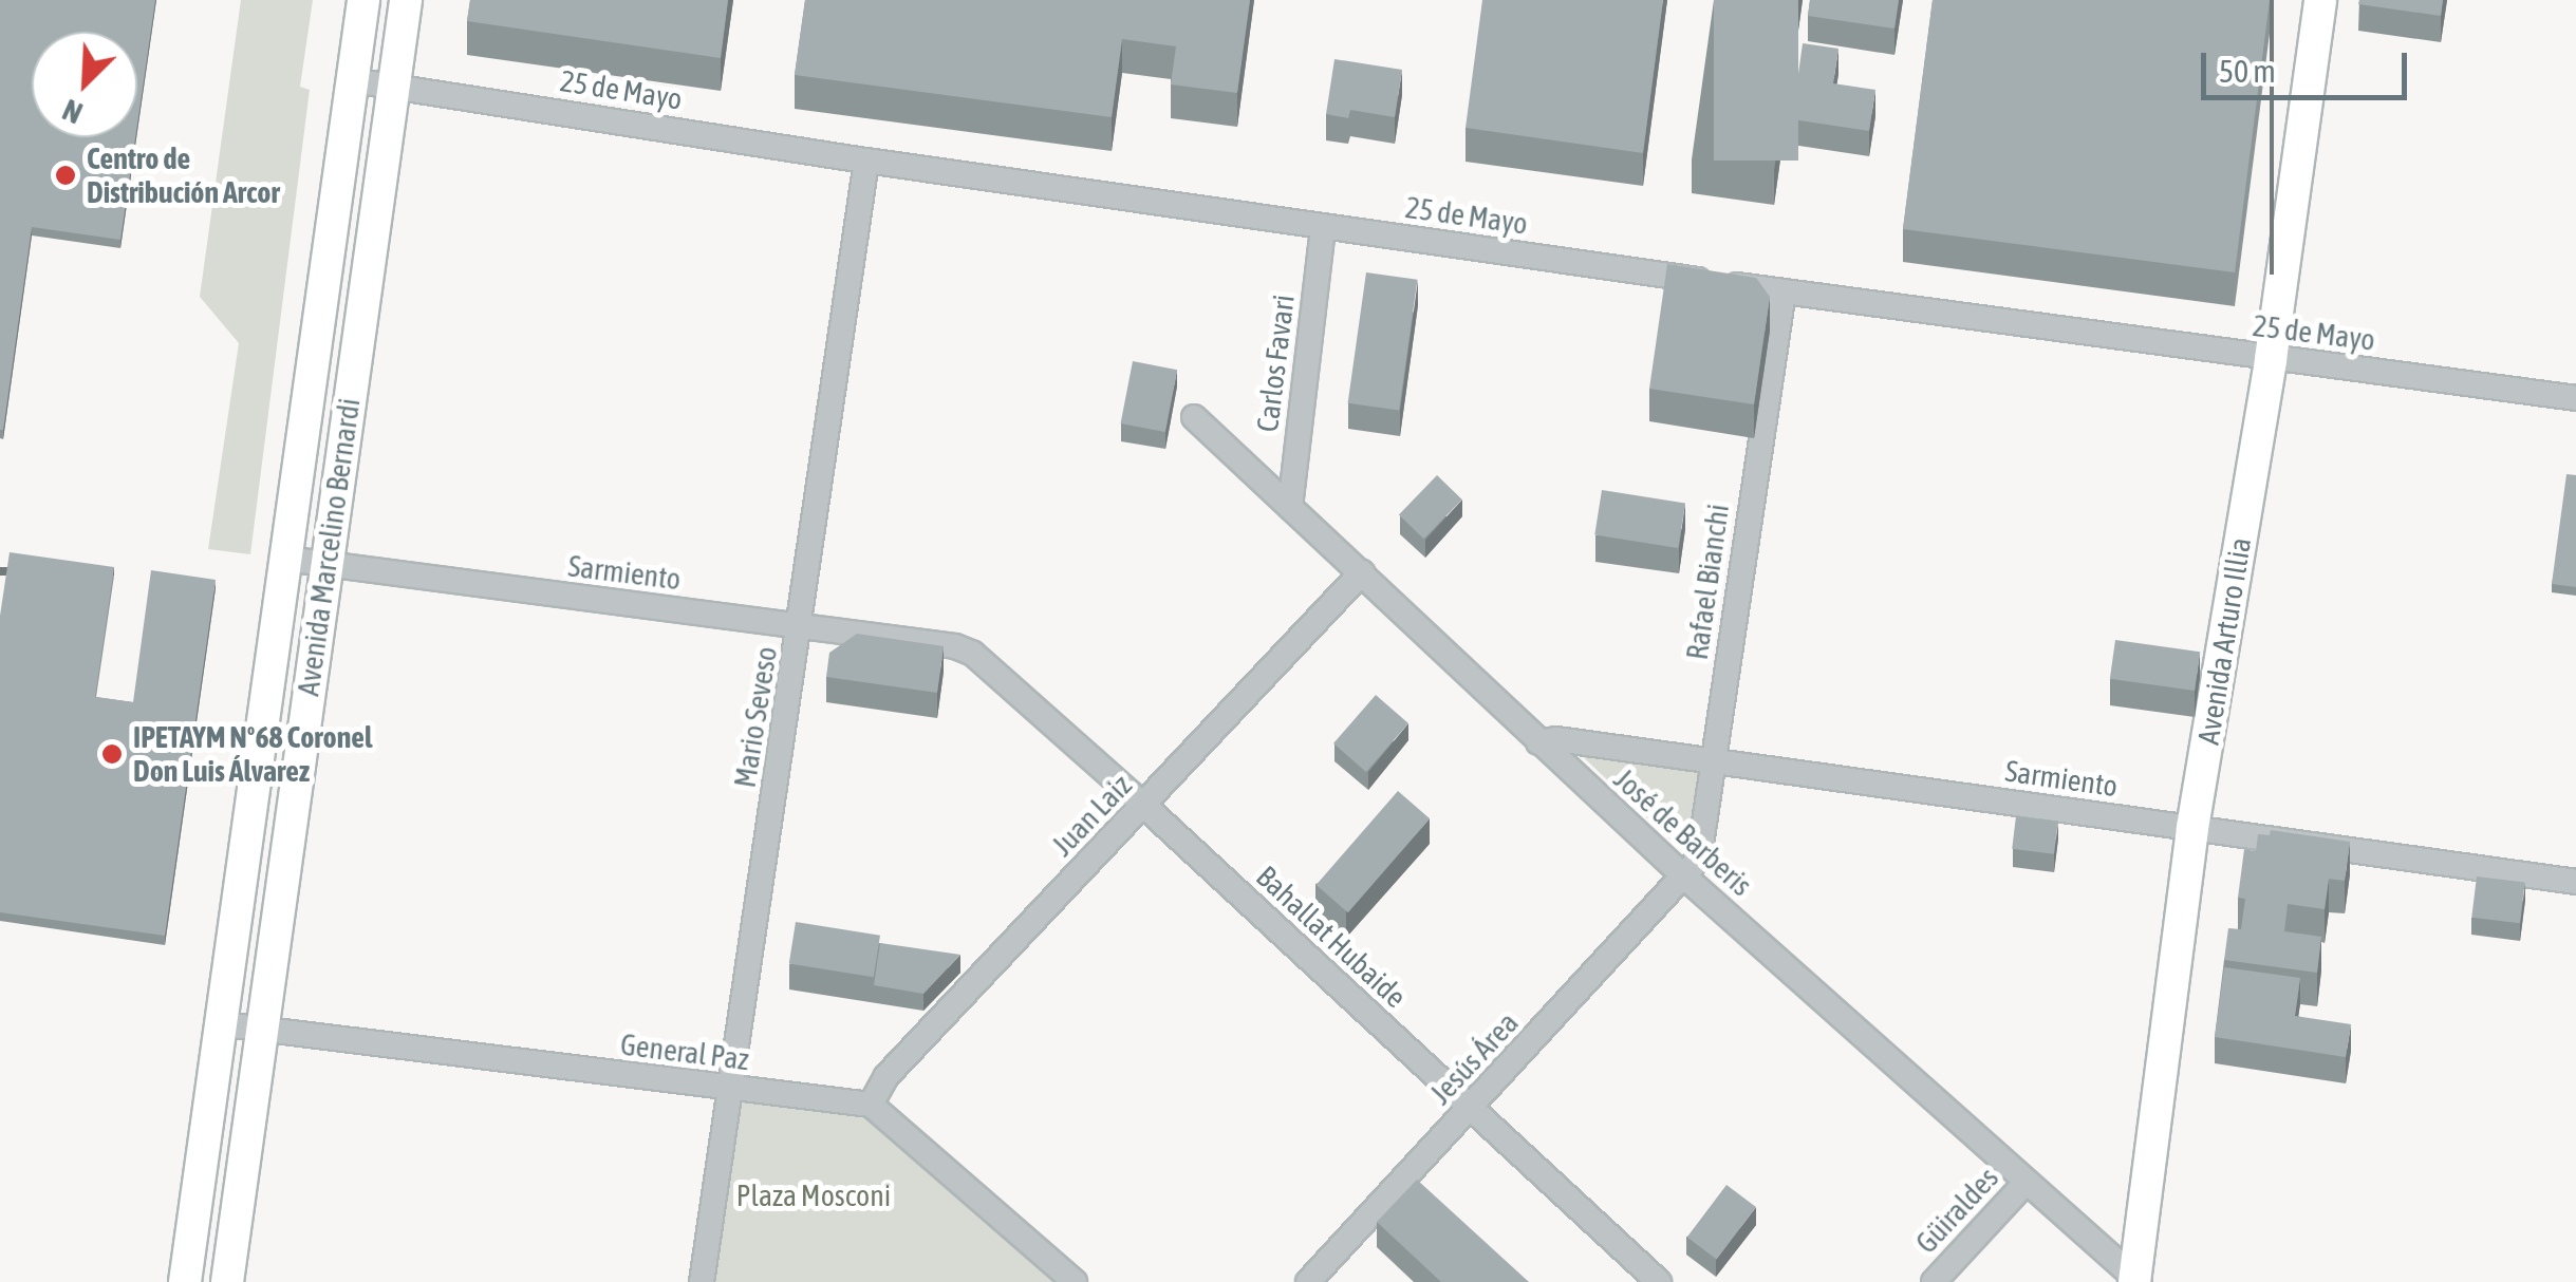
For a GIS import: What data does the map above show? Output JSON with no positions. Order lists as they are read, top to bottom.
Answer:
{
  "streets": {
    "main road": ["Avenida Marcelino Bernardi", "Avenida Arturo Illia"],
    "street": [
      "25 de Mayo",
      "Carlos Favari",
      "Sarmiento",
      "Rafael Bianchi",
      "Mario Seveso",
      "Juan Laiz",
      "José de Barberis",
      "Bahallat Hubaide",
      "General Paz",
      "Jesús Área",
      "Güiraldes"
    ]
  },
  "crossings": [
    ["25 de Mayo", "Carlos Favari"],
    ["25 de Mayo", "Avenida Marcelino Bernardi"],
    ["25 de Mayo", "Rafael Bianchi"],
    ["25 de Mayo", "Avenida Arturo Illia"],
    ["25 de Mayo", "Mario Seveso"],
    ["Carlos Favari", "José de Barberis"],
    ["Avenida Marcelino Bernardi", "Sarmiento"],
    ["Avenida Marcelino Bernardi", "General Paz"],
    ["Sarmiento", "Rafael Bianchi"],
    ["Sarmiento", "Avenida Arturo Illia"],
    ["Sarmiento", "Mario Seveso"],
    ["Sarmiento", "José de Barberis"],
    ["Sarmiento", "Bahallat Hubaide"],
    ["Rafael Bianchi", "José de Barberis"],
    ["Rafael Bianchi", "Jesús Área"],
    ["Avenida Arturo Illia", "José de Barberis"],
    ["Mario Seveso", "General Paz"],
    ["Juan Laiz", "José de Barberis"],
    ["Juan Laiz", "Bahallat Hubaide"],
    ["Juan Laiz", "General Paz"],
    ["José de Barberis", "Jesús Área"],
    ["José de Barberis", "Güiraldes"],
    ["Bahallat Hubaide", "Jesús Área"]
  ],
  "parks": ["Plaza Mosconi"],
  "places": ["Centro de Distribución Arcor", "IPETAYM Nº68 Coronel Don Luis Álvarez"],
  "scale_bar": "50 m",
  "north": "bottom left"
}
